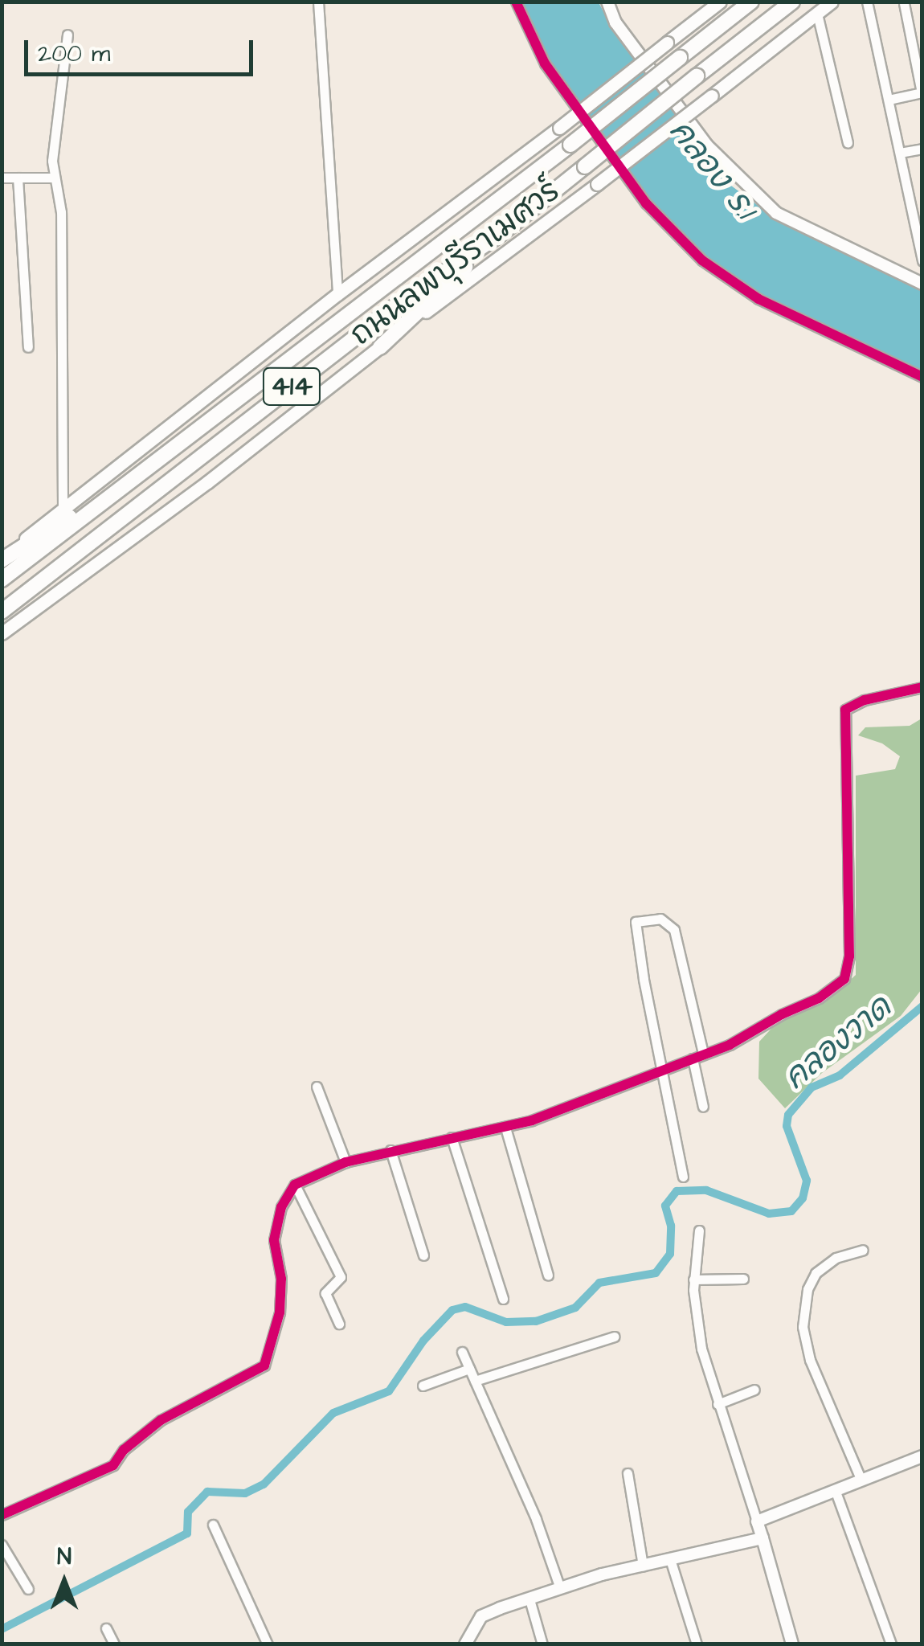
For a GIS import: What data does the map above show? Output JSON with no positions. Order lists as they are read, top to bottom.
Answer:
{
  "streets": {
    "main road": ["ถนนลพบุรีราเมศวร์", "414"]
  },
  "water": ["คลอง ร.1", "คลองวาด"],
  "scale_bar": "200 m",
  "north": "top"
}
